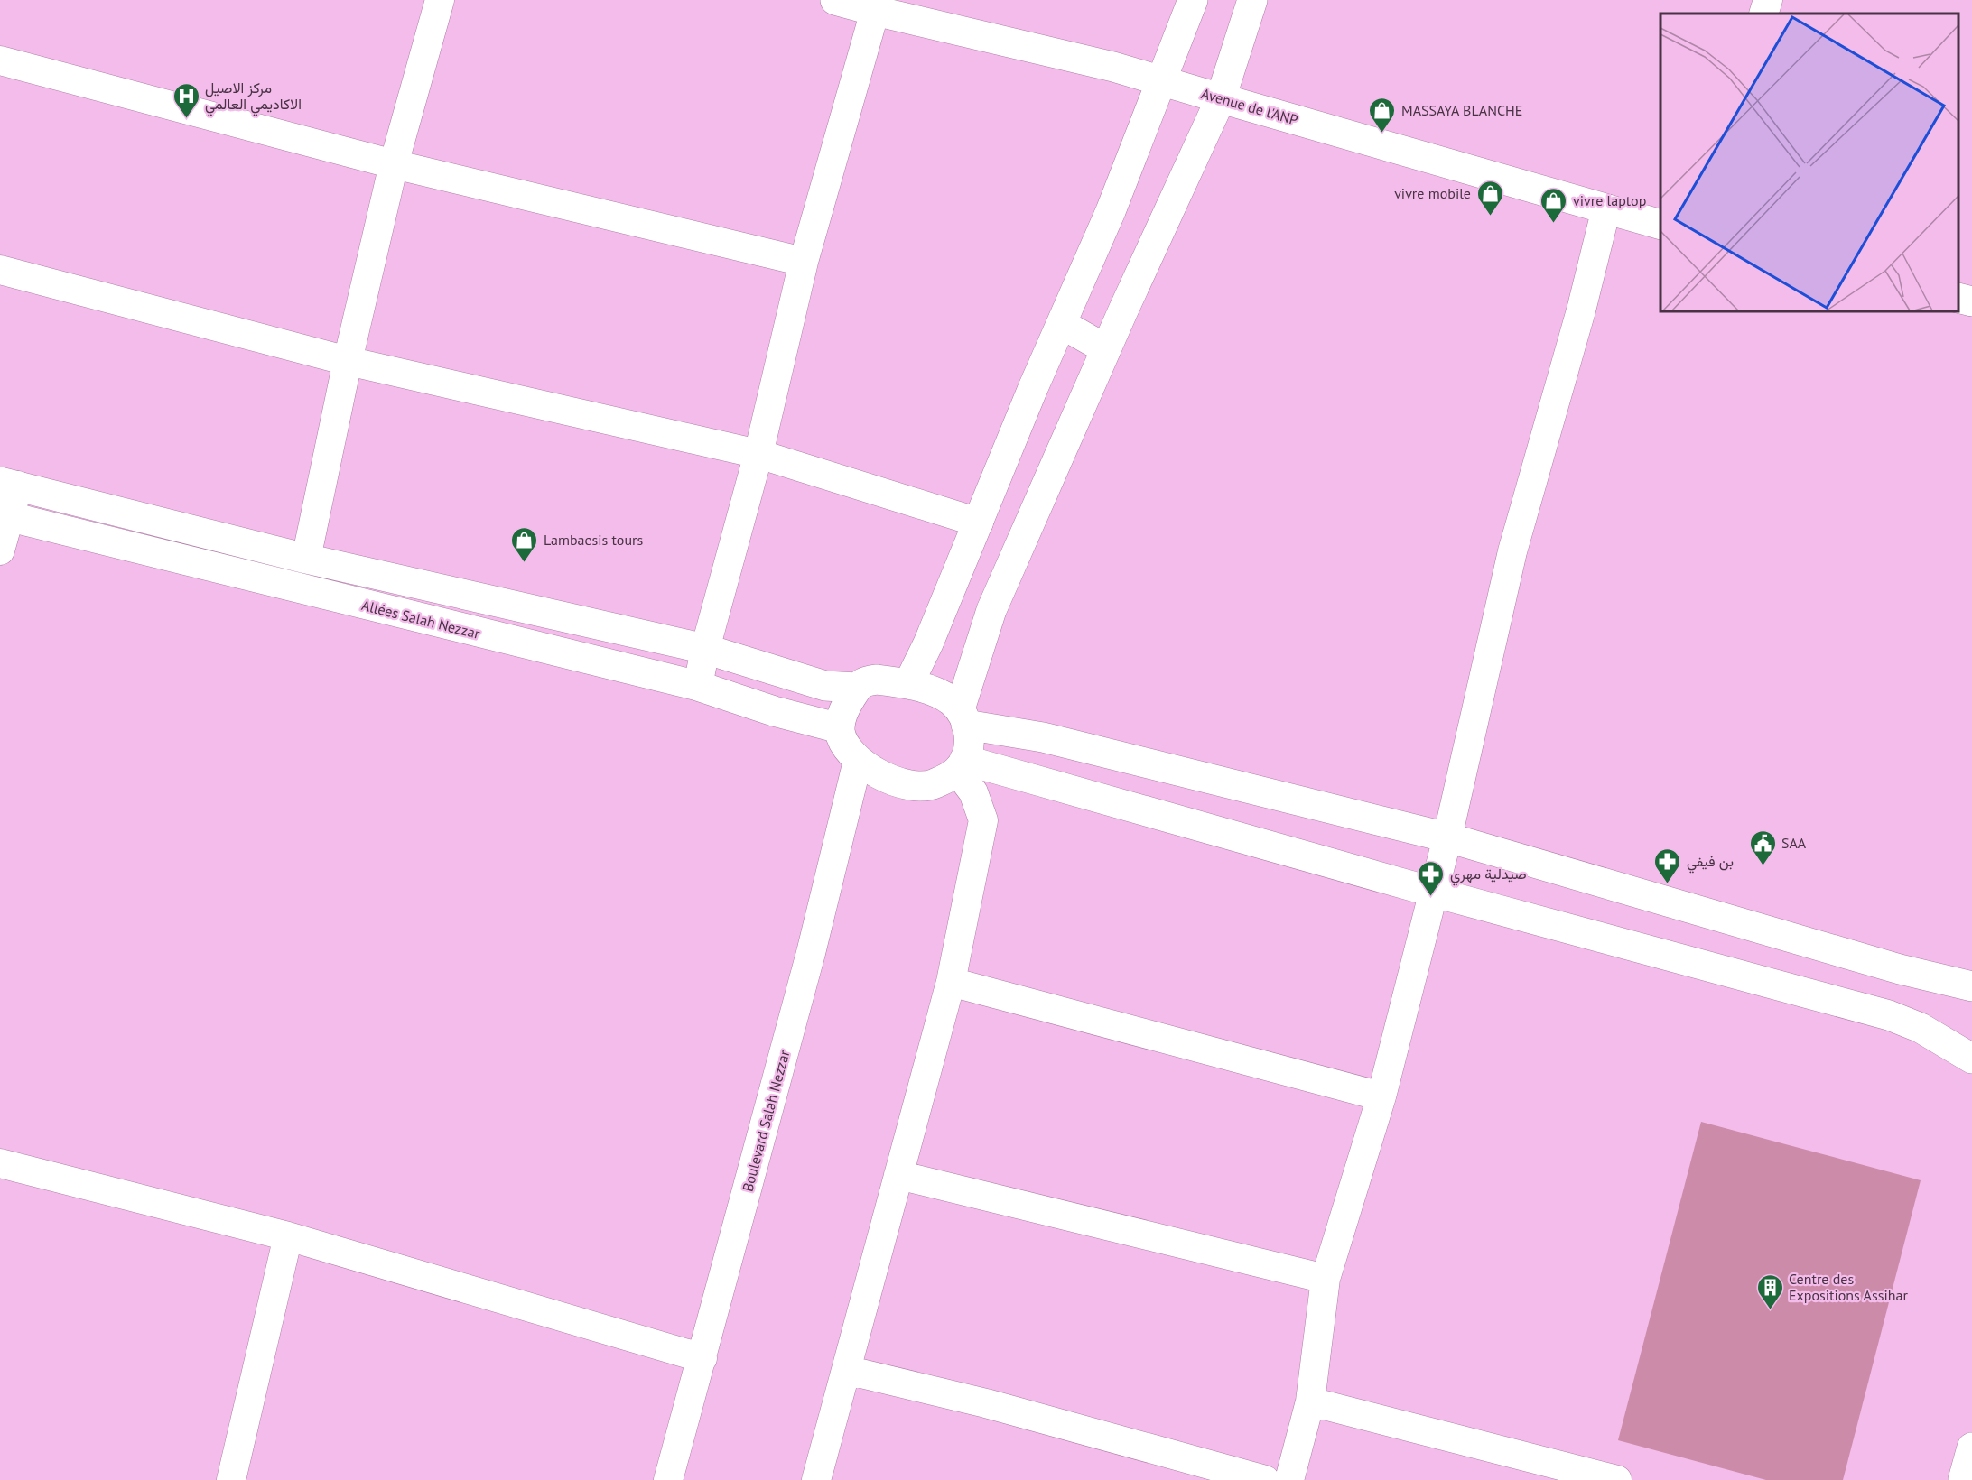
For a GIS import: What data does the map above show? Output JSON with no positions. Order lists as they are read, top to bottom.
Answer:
{
  "streets": {
    "street": ["Avenue de l'ANP", "Allées Salah Nezzar", "Boulevard Salah Nezzar"]
  },
  "crossings": [
    ["Allées Salah Nezzar", "Boulevard Salah Nezzar"]
  ],
  "places": {
    "hospital": ["مركز الاصيل الاكاديمي العالمي"],
    "shop": [
      "MASSAYA BLANCHE",
      "vivre mobile",
      "vivre laptop",
      "Lambaesis tours"
    ],
    "public building": ["SAA"],
    "pharmacy": ["بن فيفي", "صيدلية مهري"],
    "building": ["Centre des Expositions Assihar"]
  }
}
